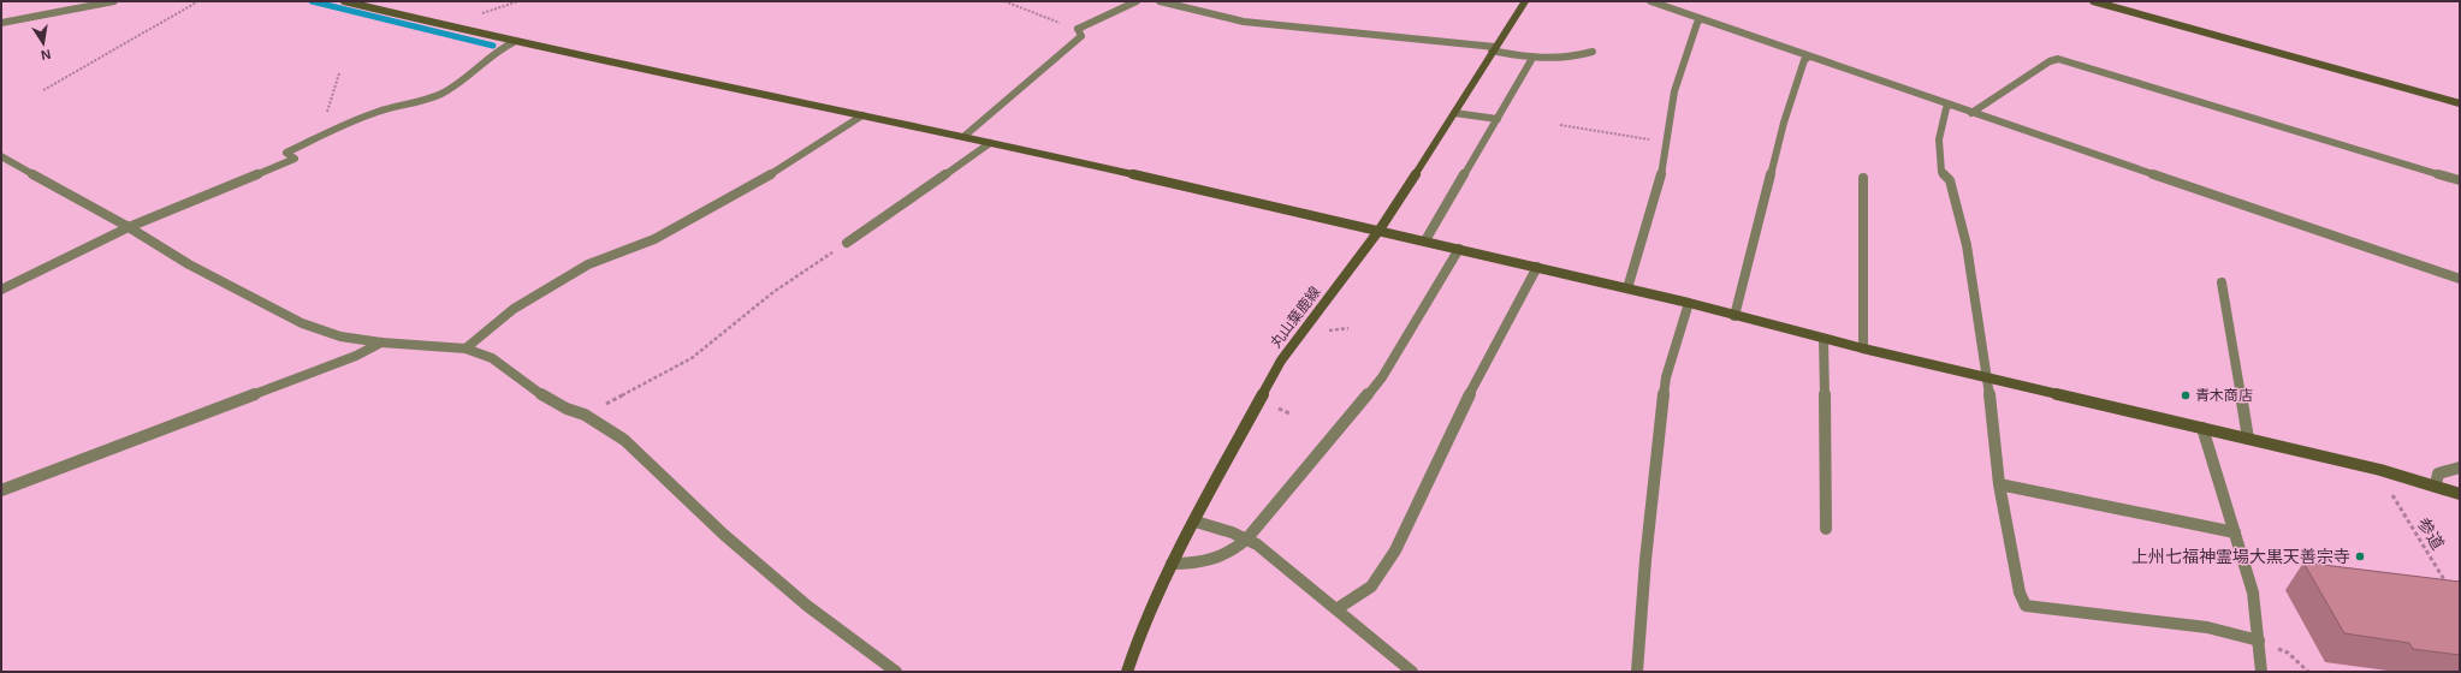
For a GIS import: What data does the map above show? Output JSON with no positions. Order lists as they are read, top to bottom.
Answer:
{
  "streets": {
    "street": ["丸山葉鹿線"],
    "path": ["参道"]
  },
  "places": ["青木商店", "上州七福神霊場大黒天善宗寺"],
  "north": "bottom"
}
